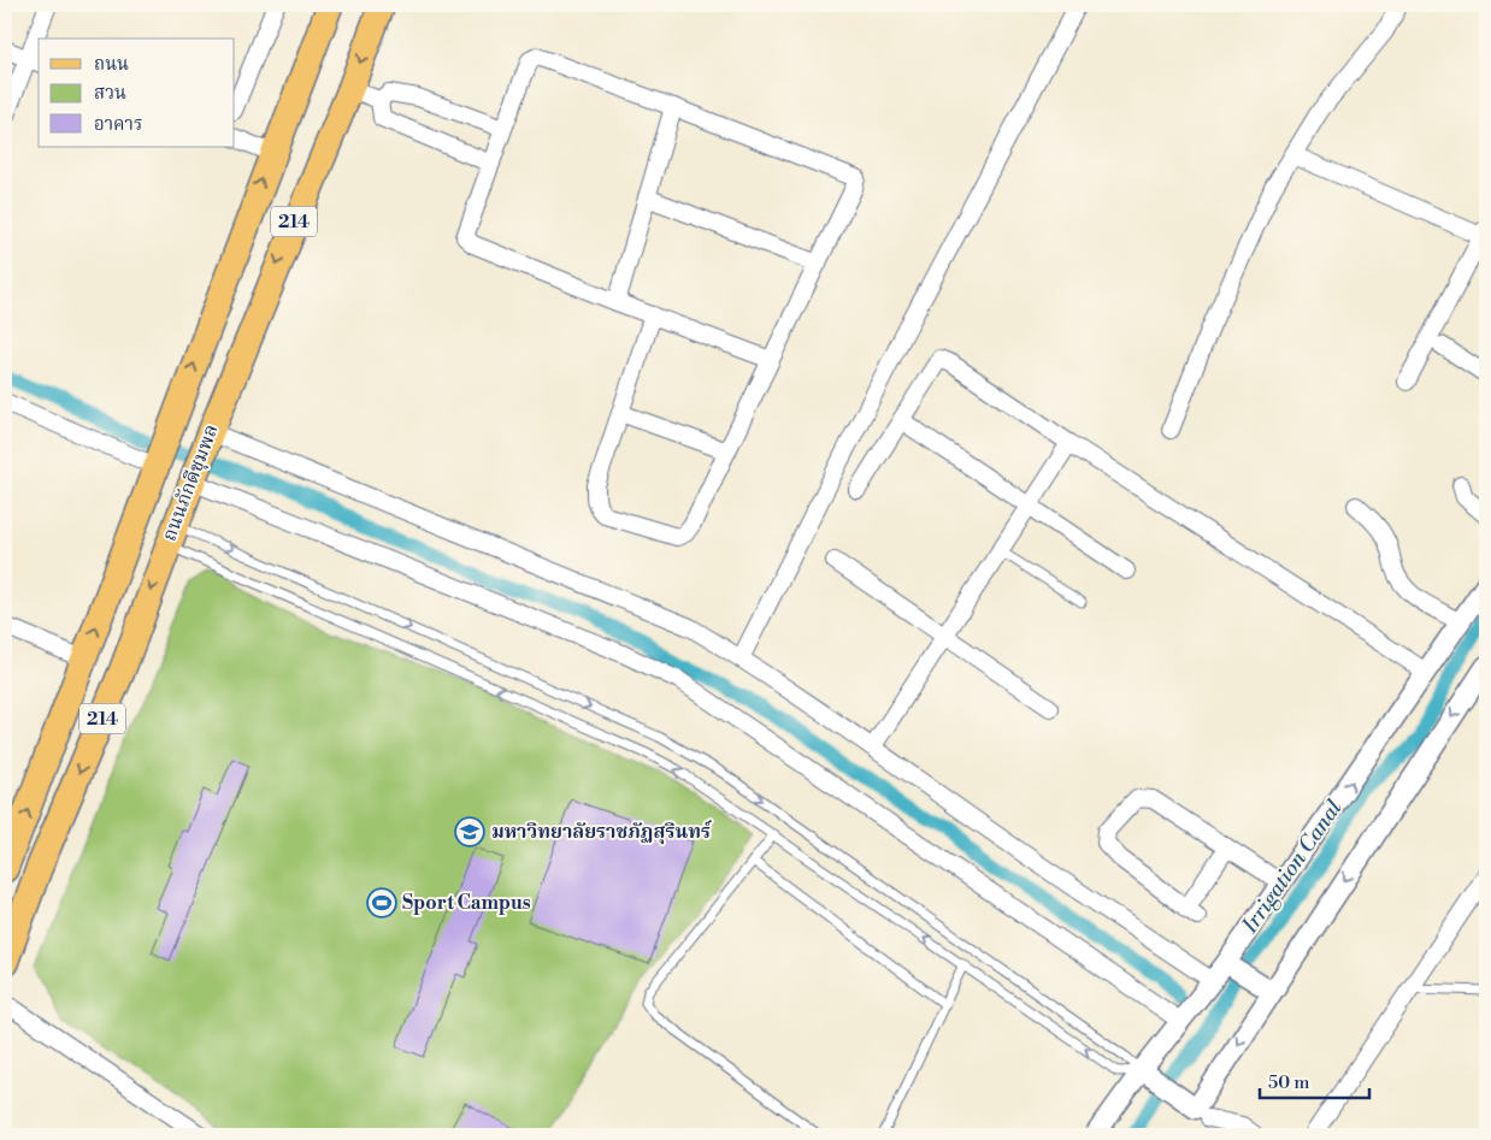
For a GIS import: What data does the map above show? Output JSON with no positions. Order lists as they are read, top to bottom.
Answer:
{
  "streets": {
    "main road": ["214", "ถนนภักดีชุมพล"]
  },
  "water": ["Irrigation Canal"],
  "places": {
    "school or university": ["มหาวิทยาลัยราชภัฏสุรินทร์"],
    "sports": ["Sport Campus"]
  },
  "legend": ["ถนน", "สวน", "อาคาร"],
  "scale_bar": "50 m"
}
